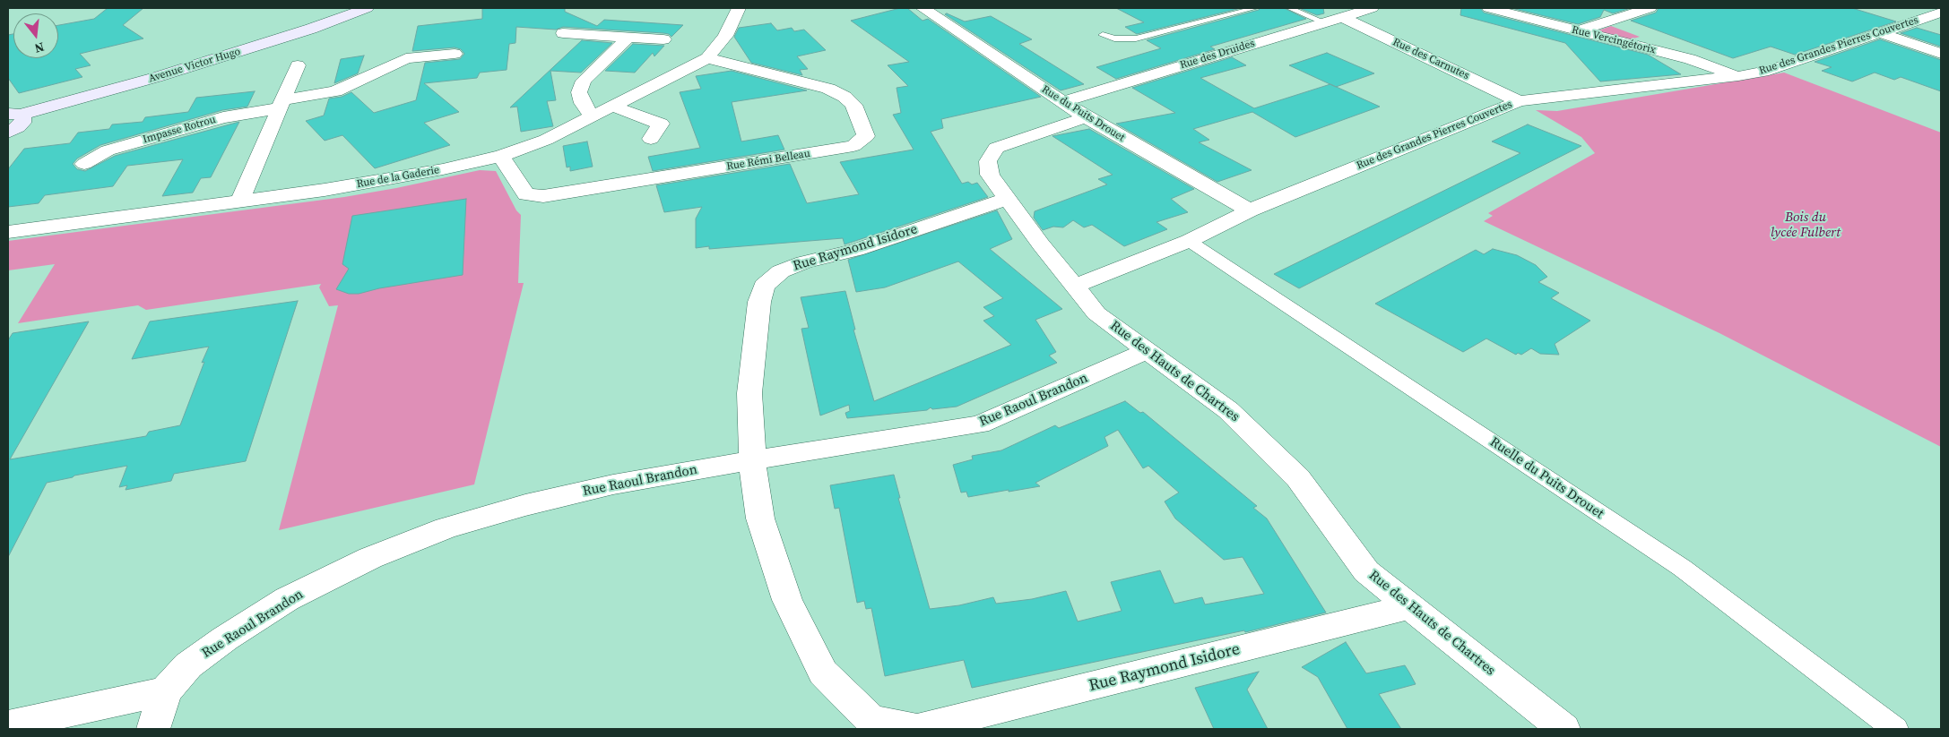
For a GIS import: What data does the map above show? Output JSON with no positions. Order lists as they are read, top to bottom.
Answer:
{
  "streets": {
    "main road": ["Avenue Victor Hugo"],
    "street": [
      "Rue Vercingétorix",
      "Rue des Grandes Pierres Couvertes",
      "Rue des Druides",
      "Rue des Carnutes",
      "Rue du Puits Drouet",
      "Impasse Rotrou",
      "Rue Rémi Belleau",
      "Rue de la Gaderie",
      "Rue Raymond Isidore",
      "Rue des Hauts de Chartres",
      "Rue Raoul Brandon",
      "Ruelle du Puits Drouet"
    ]
  },
  "crossings": [
    ["Rue Vercingétorix", "Rue des Grandes Pierres Couvertes"],
    ["Rue des Grandes Pierres Couvertes", "Rue des Carnutes"],
    ["Rue des Grandes Pierres Couvertes", "Rue du Puits Drouet"],
    ["Rue des Grandes Pierres Couvertes", "Rue des Hauts de Chartres"],
    ["Rue des Grandes Pierres Couvertes", "Ruelle du Puits Drouet"],
    ["Rue des Druides", "Rue des Carnutes"],
    ["Rue des Druides", "Rue du Puits Drouet"],
    ["Rue du Puits Drouet", "Rue des Hauts de Chartres"],
    ["Rue Rémi Belleau", "Rue de la Gaderie"],
    ["Rue Raymond Isidore", "Rue des Hauts de Chartres"],
    ["Rue Raymond Isidore", "Rue Raoul Brandon"],
    ["Rue des Hauts de Chartres", "Rue Raoul Brandon"]
  ],
  "parks": ["Bois du lycée Fulbert"],
  "north": "bottom"
}
